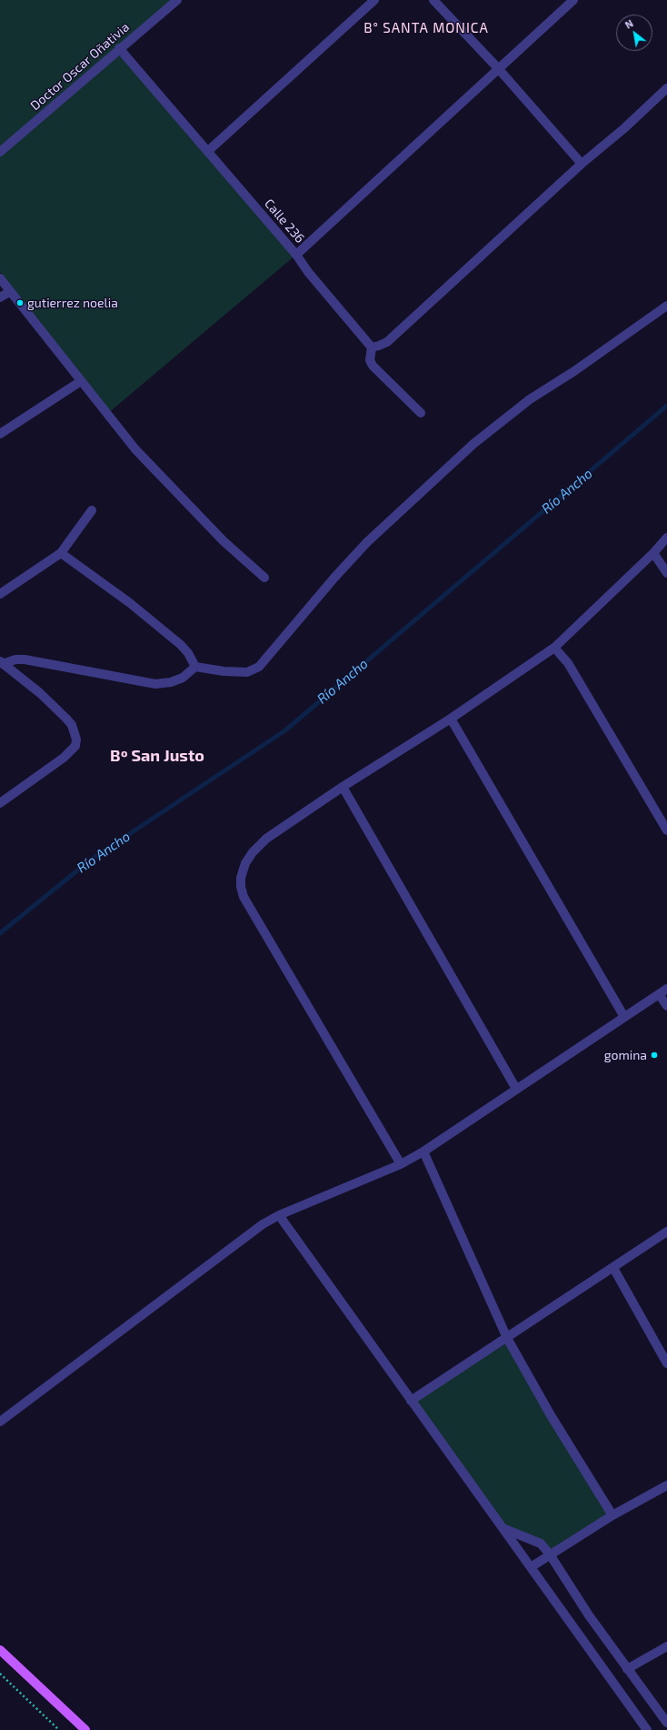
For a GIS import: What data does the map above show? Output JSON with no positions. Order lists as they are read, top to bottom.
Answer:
{
  "streets": {
    "street": ["Doctor Oscar Oñativia", "Calle 236"]
  },
  "crossings": [
    ["Doctor Oscar Oñativia", "Calle 236"]
  ],
  "districts": ["B° SANTA MONICA", "Bº San Justo"],
  "water": ["Río Ancho"],
  "places": ["gutierrez noelia", "gomina"],
  "north": "top left"
}
